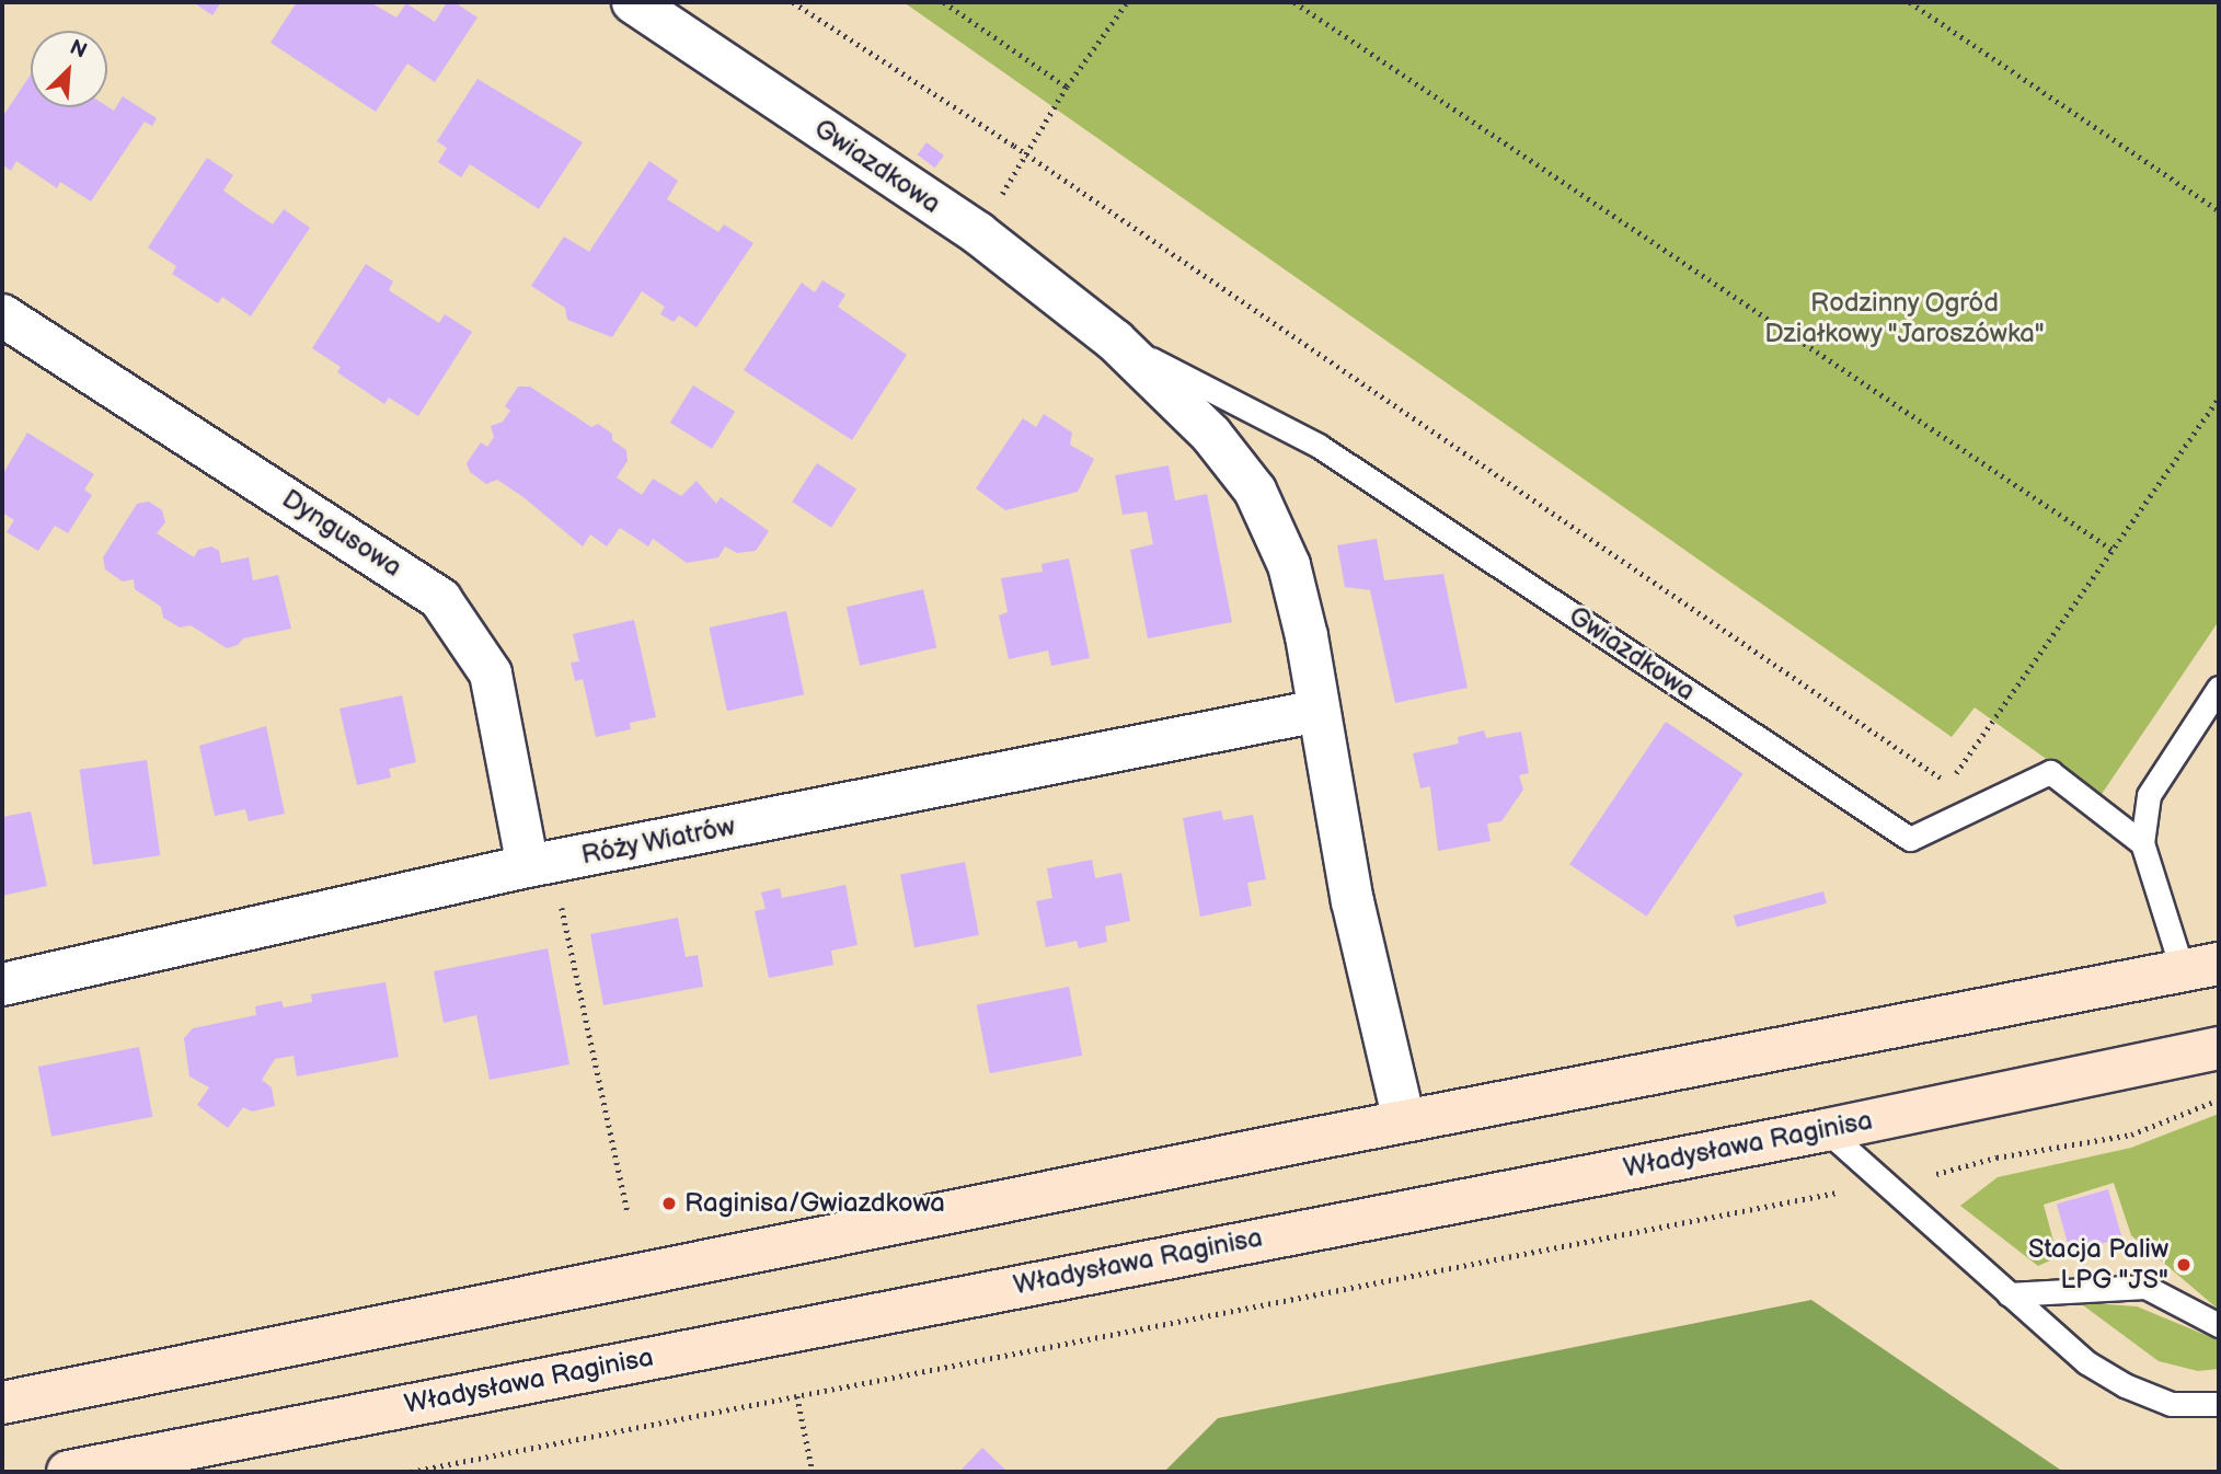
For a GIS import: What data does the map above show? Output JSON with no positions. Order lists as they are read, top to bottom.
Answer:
{
  "streets": {
    "main road": ["Władysława Raginisa"],
    "street": ["Gwiazdkowa", "Dyngusowa", "Róży Wiatrów"]
  },
  "crossings": [
    ["Gwiazdkowa", "Róży Wiatrów"],
    ["Dyngusowa", "Róży Wiatrów"]
  ],
  "parks": ["Rodzinny Ogród Działkowy \"Jaroszówka\""],
  "places": ["Raginisa/Gwiazdkowa", "Stacja Paliw LPG \"JS\""],
  "north": "top right"
}
